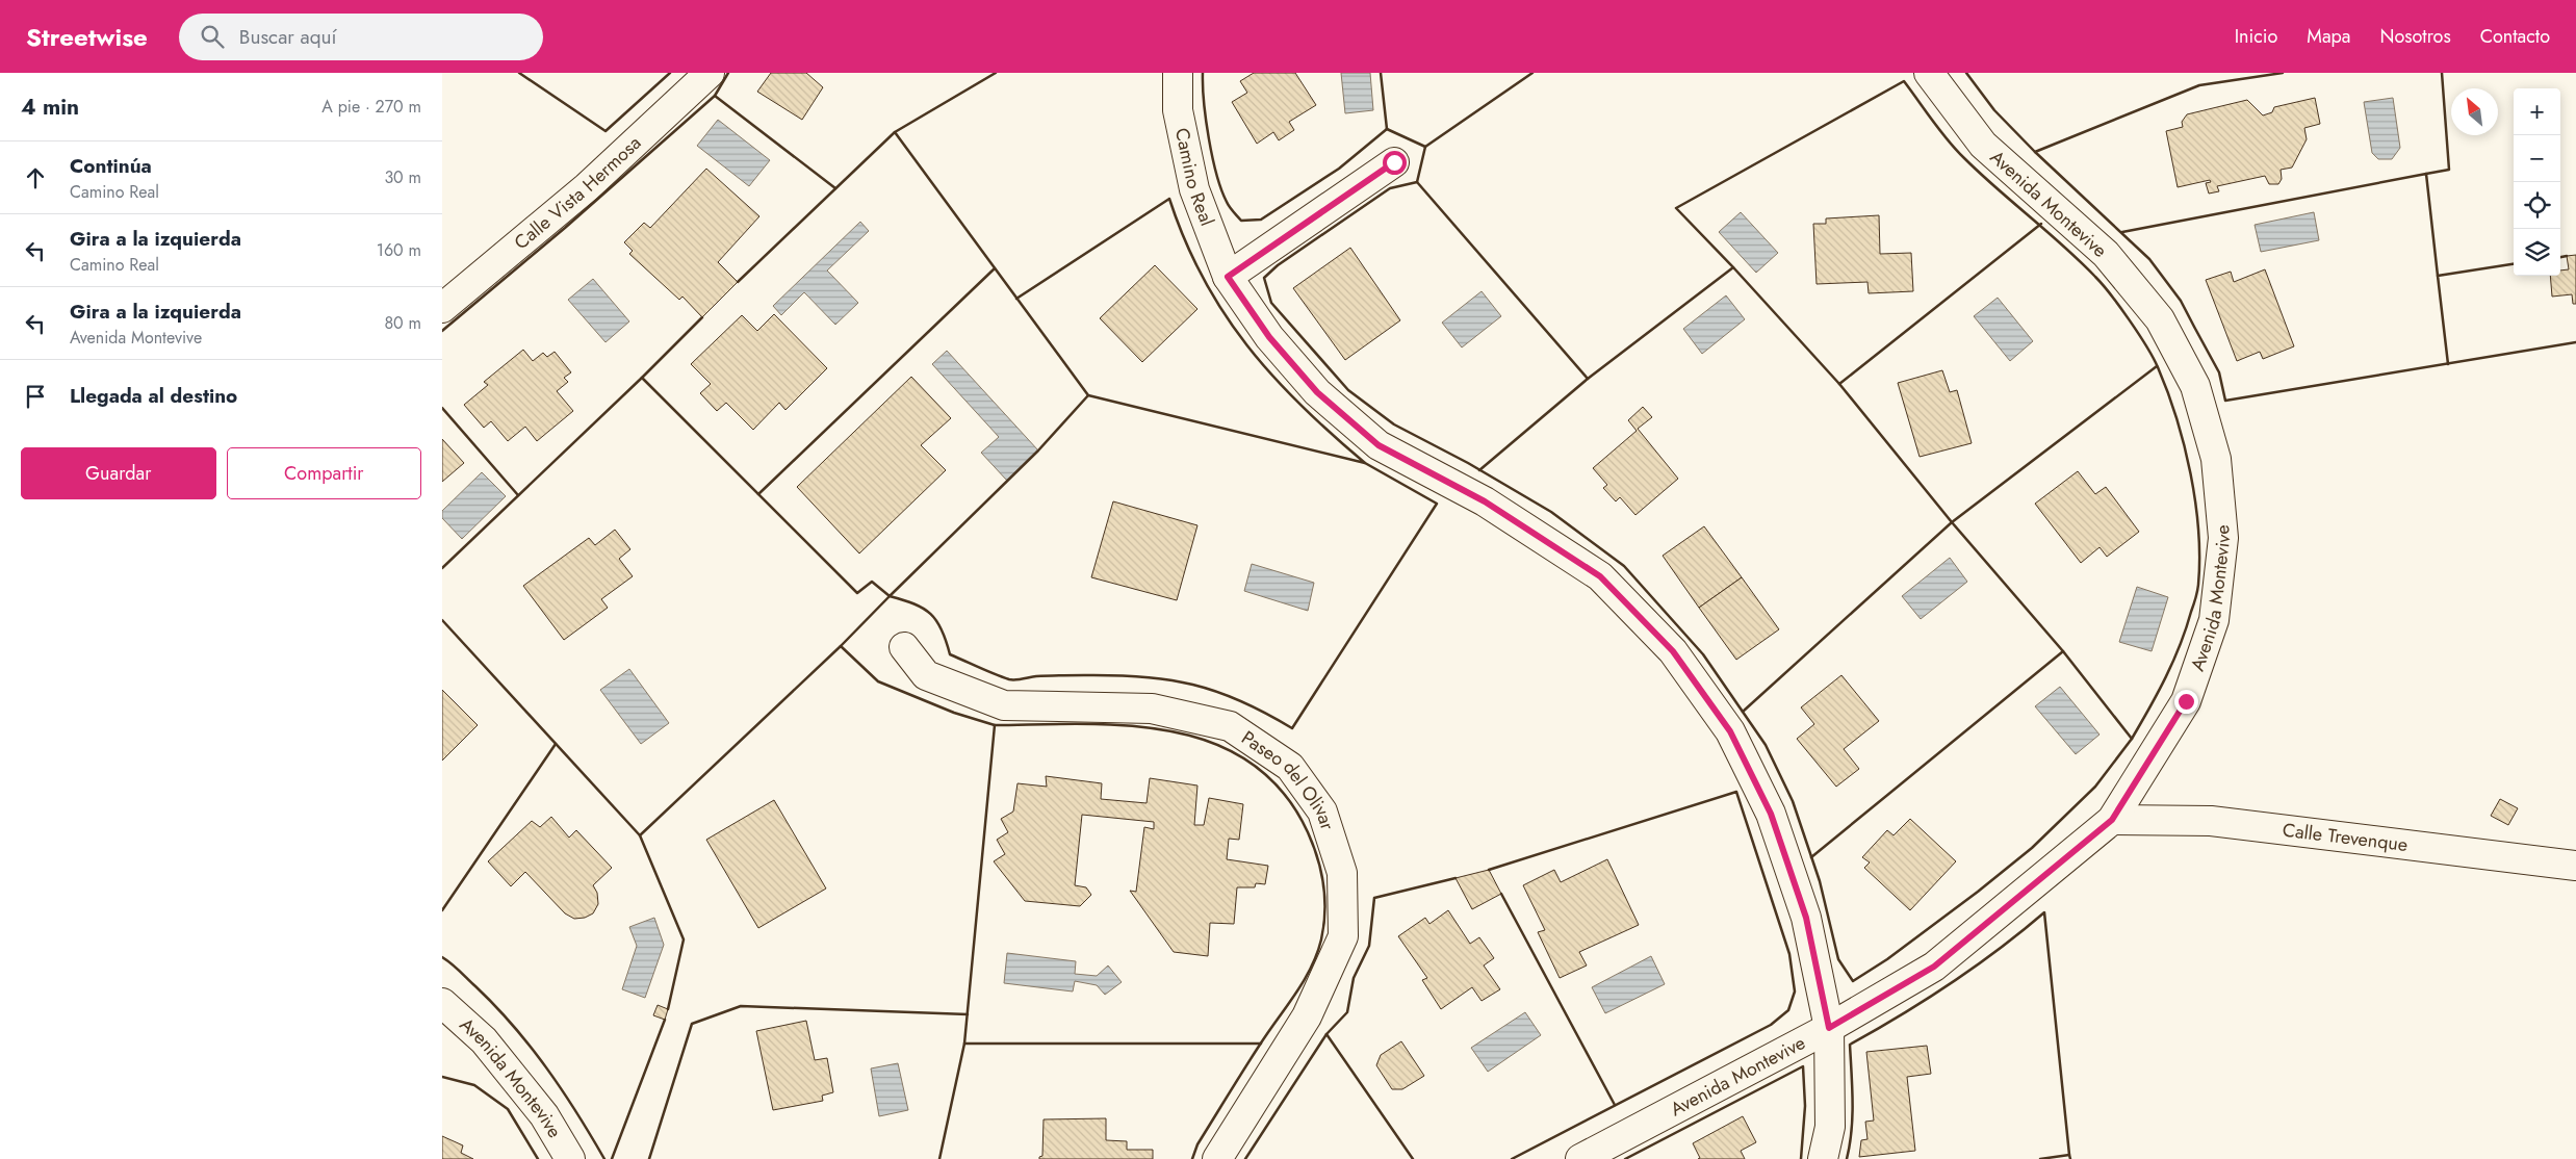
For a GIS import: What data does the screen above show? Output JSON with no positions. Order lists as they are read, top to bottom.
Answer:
{
  "streets": {
    "street": [
      "Camino Real",
      "Calle Vista Hermosa",
      "Avenida Montevive",
      "Paseo del Olivar",
      "Calle Trevenque"
    ]
  },
  "crossings": [
    ["Camino Real", "Avenida Montevive"],
    ["Avenida Montevive", "Calle Trevenque"]
  ],
  "north": "top left",
  "page": {
    "header": "Streetwise",
    "search": "Buscar aquí",
    "nav": [
      "Inicio",
      "Mapa",
      "Nosotros",
      "Contacto"
    ],
    "heading": ["4 min", "A pie · 270 m"],
    "map_buttons": ["+", "−"],
    "list": [
      ["Continúa", "Camino Real", "30 m"],
      ["Gira a la izquierda", "Camino Real", "160 m"],
      ["Gira a la izquierda", "Avenida Montevive", "80 m"],
      "Llegada al destino"
    ],
    "buttons": ["Guardar", "Compartir"]
  }
}
